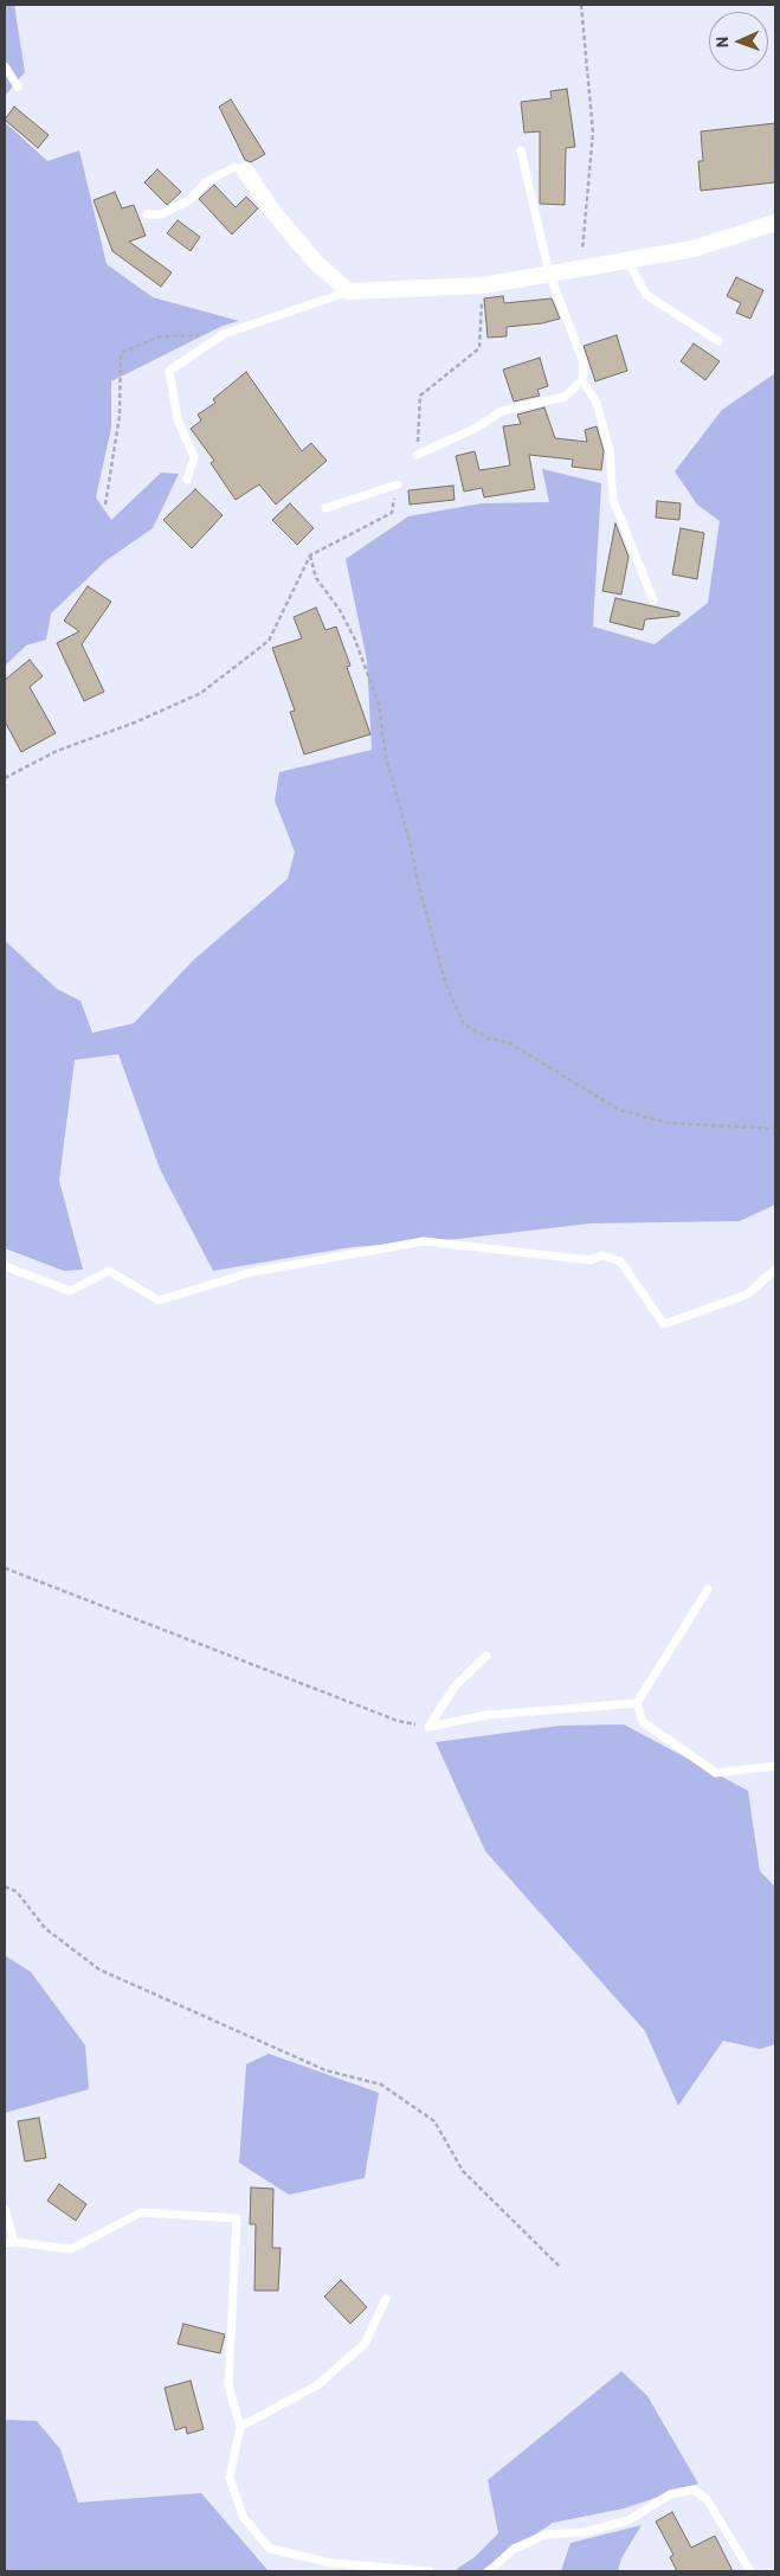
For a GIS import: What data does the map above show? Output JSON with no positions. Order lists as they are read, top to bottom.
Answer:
{
  "north": "left"
}
